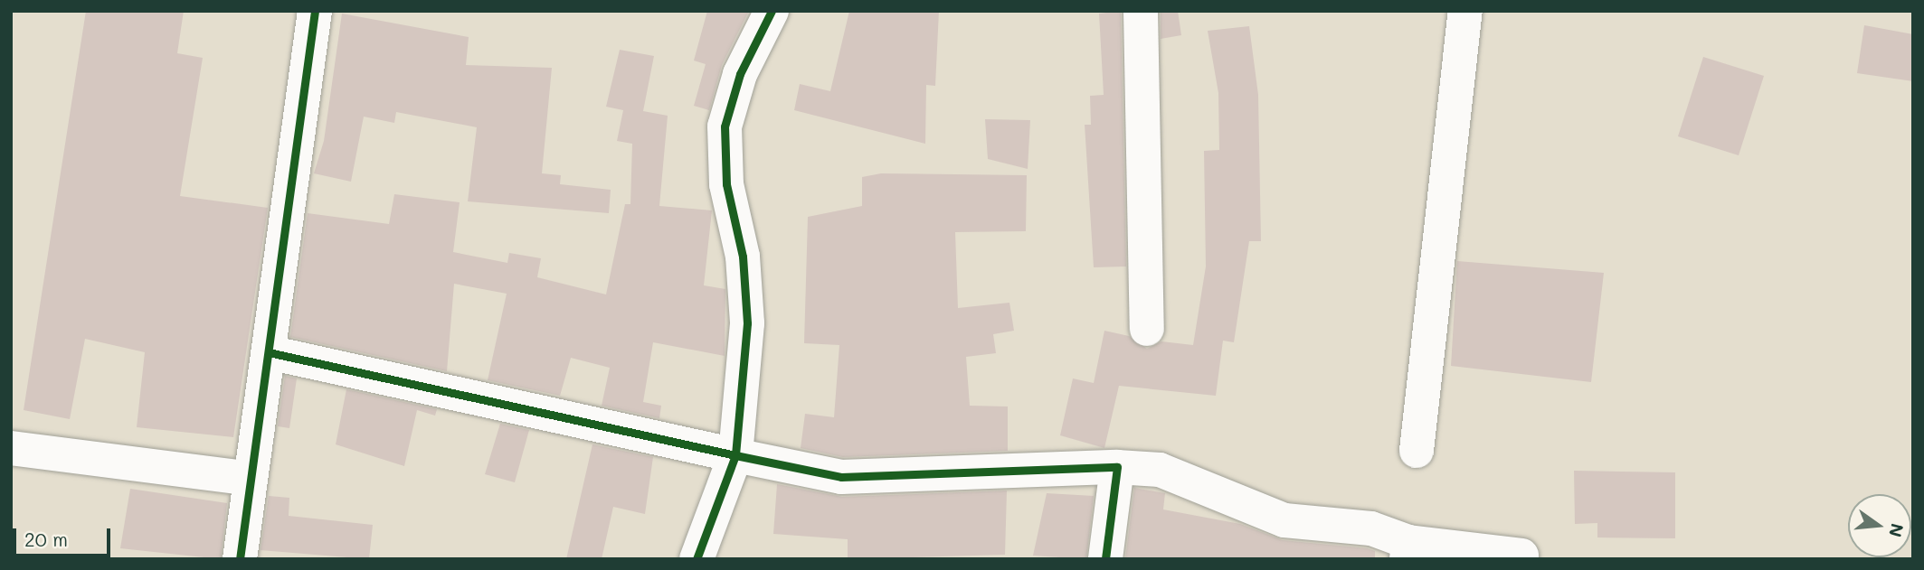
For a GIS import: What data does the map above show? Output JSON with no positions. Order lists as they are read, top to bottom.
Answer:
{
  "scale_bar": "20 m",
  "north": "right"
}
